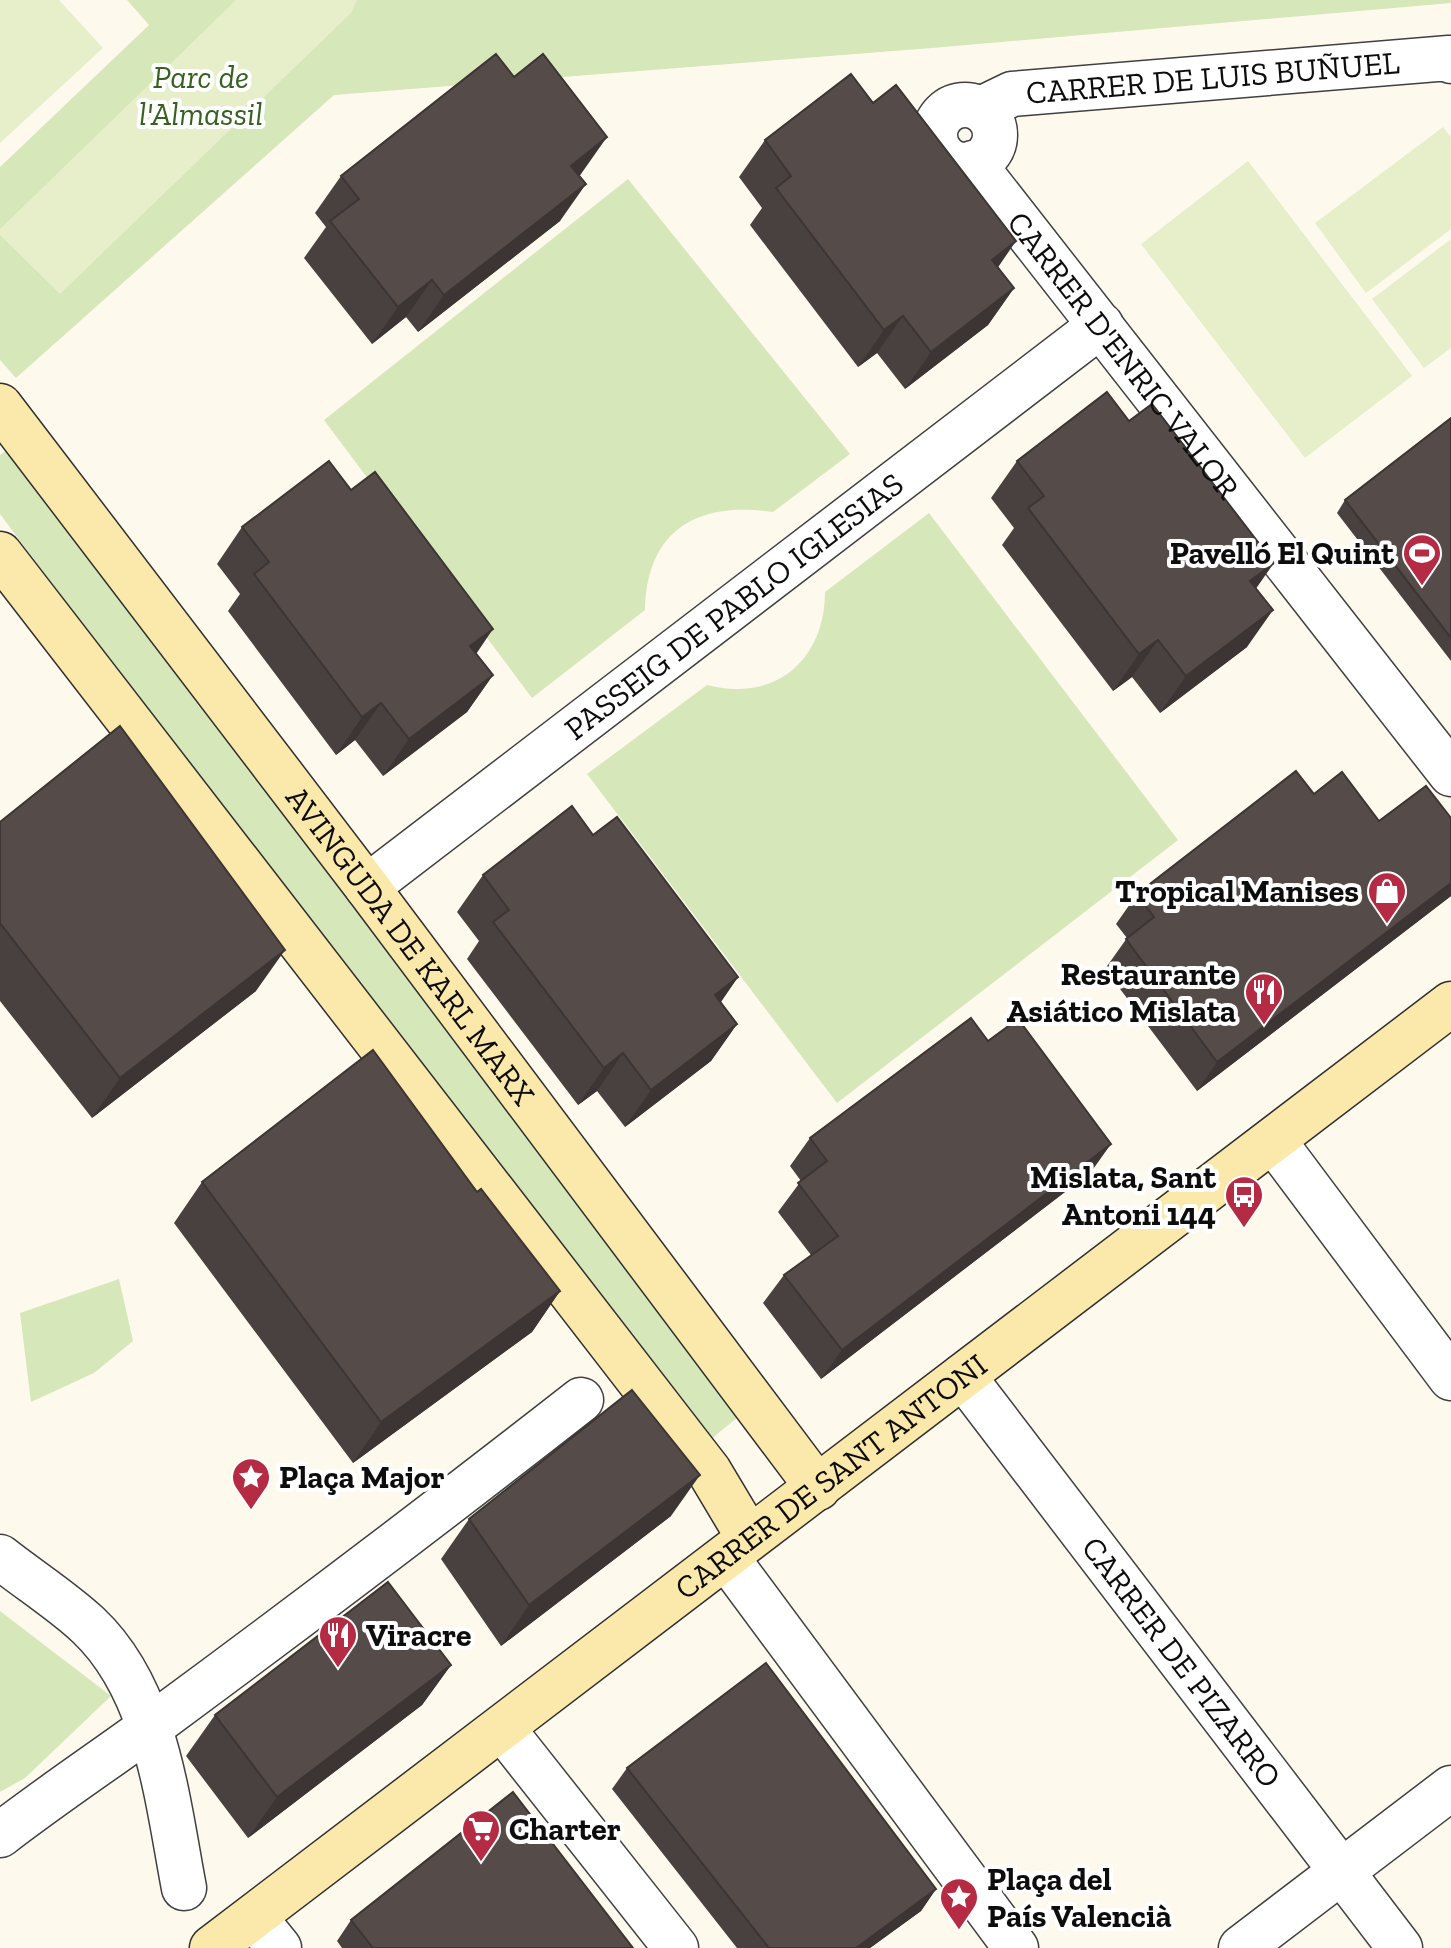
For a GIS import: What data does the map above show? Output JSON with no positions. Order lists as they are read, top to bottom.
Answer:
{
  "streets": {
    "street": [
      "CARRER DE LUIS BUÑUEL",
      "CARRER D'ENRIC VALOR",
      "PASSEIG DE PABLO IGLESIAS",
      "AVINGUDA DE KARL MARX",
      "CARRER DE SANT ANTONI",
      "CARRER DE PIZARRO"
    ]
  },
  "crossings": [
    ["CARRER DE LUIS BUÑUEL", "CARRER D'ENRIC VALOR"],
    ["CARRER D'ENRIC VALOR", "PASSEIG DE PABLO IGLESIAS"],
    ["PASSEIG DE PABLO IGLESIAS", "AVINGUDA DE KARL MARX"],
    ["AVINGUDA DE KARL MARX", "CARRER DE SANT ANTONI"],
    ["CARRER DE SANT ANTONI", "CARRER DE PIZARRO"]
  ],
  "parks": ["Parc de l'Almassil"],
  "places": {
    "sports": ["Pavelló El Quint"],
    "shop": ["Tropical Manises"],
    "restaurant": ["Restaurante Asiático Mislata", "Viracre"],
    "bus stop": ["Mislata, Sant Antoni 144"],
    "place": ["Plaça Major", "Plaça del País Valencià"],
    "supermarket": ["Charter"]
  }
}
